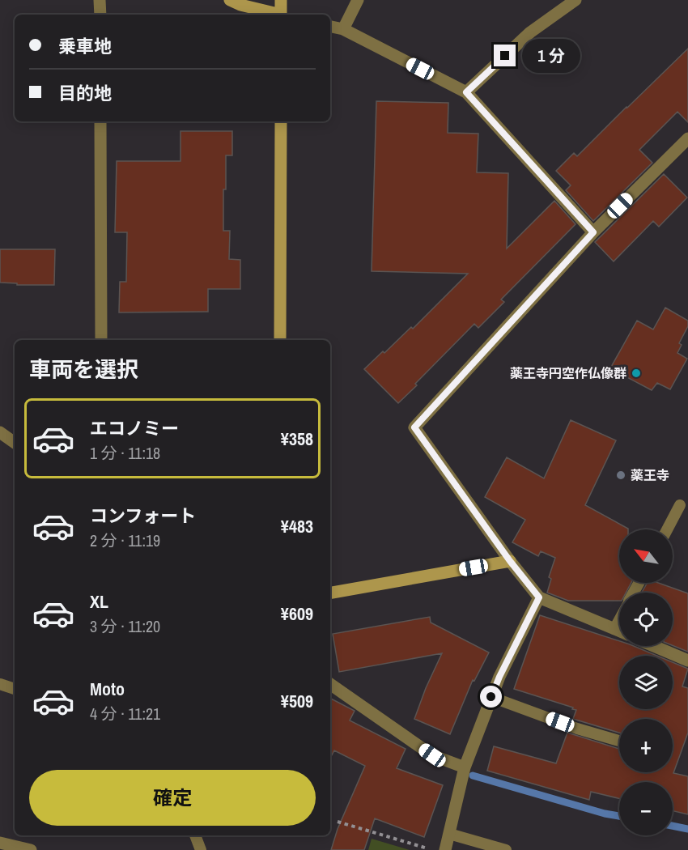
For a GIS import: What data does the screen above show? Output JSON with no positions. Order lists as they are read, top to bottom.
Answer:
{
  "places": ["薬王寺円空作仏像群", "薬王寺"],
  "north": "top left",
  "page": {
    "banner": ["乗車地", "目的地"],
    "bubble": "1 分",
    "heading": "車両を選択",
    "list": [
      {
        "name": "エコノミー",
        "note": "1 分 · 11:18",
        "value": "¥358"
      },
      {
        "name": "コンフォート",
        "note": "2 分 · 11:19",
        "value": "¥483"
      },
      {
        "name": "XL",
        "note": "3 分 · 11:20",
        "value": "¥609"
      },
      {
        "name": "Moto",
        "note": "4 分 · 11:21",
        "value": "¥509"
      }
    ],
    "map_buttons": ["+", "−"],
    "buttons": "確定"
  }
}
